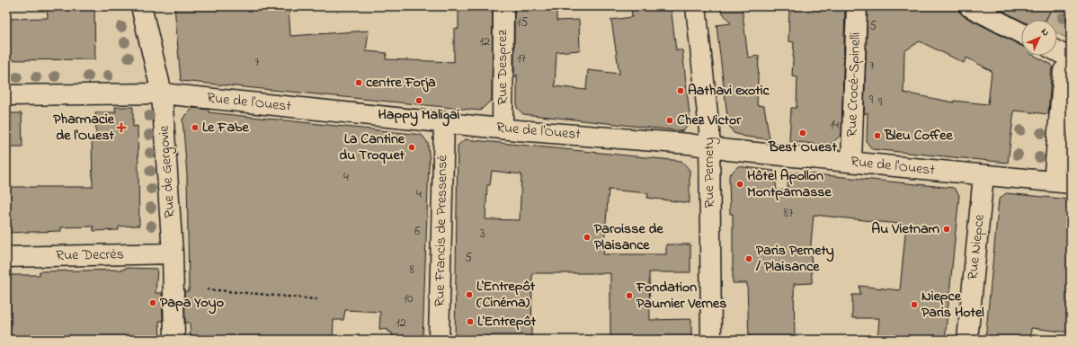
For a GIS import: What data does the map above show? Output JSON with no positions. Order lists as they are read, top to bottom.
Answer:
{
  "streets": {
    "street": [
      "Rue Desprez",
      "Rue Crocé-Spinelli",
      "Rue de l'Ouest",
      "Rue de Gergovie",
      "Rue Pernety",
      "Rue Francis de Pressensé",
      "Rue Niepce",
      "Rue Decrès"
    ]
  },
  "crossings": [
    ["Rue Desprez", "Rue de l'Ouest"],
    ["Rue Crocé-Spinelli", "Rue de l'Ouest"],
    ["Rue de l'Ouest", "Rue de Gergovie"],
    ["Rue de l'Ouest", "Rue Pernety"],
    ["Rue de l'Ouest", "Rue Francis de Pressensé"],
    ["Rue de l'Ouest", "Rue Niepce"],
    ["Rue de Gergovie", "Rue Decrès"]
  ],
  "places": {
    "other": [
      "centre Forja",
      "Aathavi exotic",
      "Happy Maligai",
      "Chez Victor",
      "Le Fabe",
      "Best Ouest",
      "Bleu Coffee",
      "La Cantine du Troquet",
      "Hôtel Apollon Montparnasse",
      "Au Vietnam",
      "Paroisse de Plaisance",
      "Paris Pernety / Plaisance",
      "L'Entrepôt (Cinéma)",
      "Fondation Paumier Vernes",
      "Papa Yoyo",
      "Niepce Paris Hotel",
      "L'Entrepôt"
    ],
    "health": ["Pharmacie de l'Ouest"]
  },
  "house_numbers": [
    "15",
    "5",
    "12",
    "17",
    "7",
    "7",
    "9",
    "9",
    "14",
    "4",
    "4",
    "87",
    "6",
    "3",
    "5",
    "8",
    "10",
    "12"
  ],
  "north": "top right"
}
